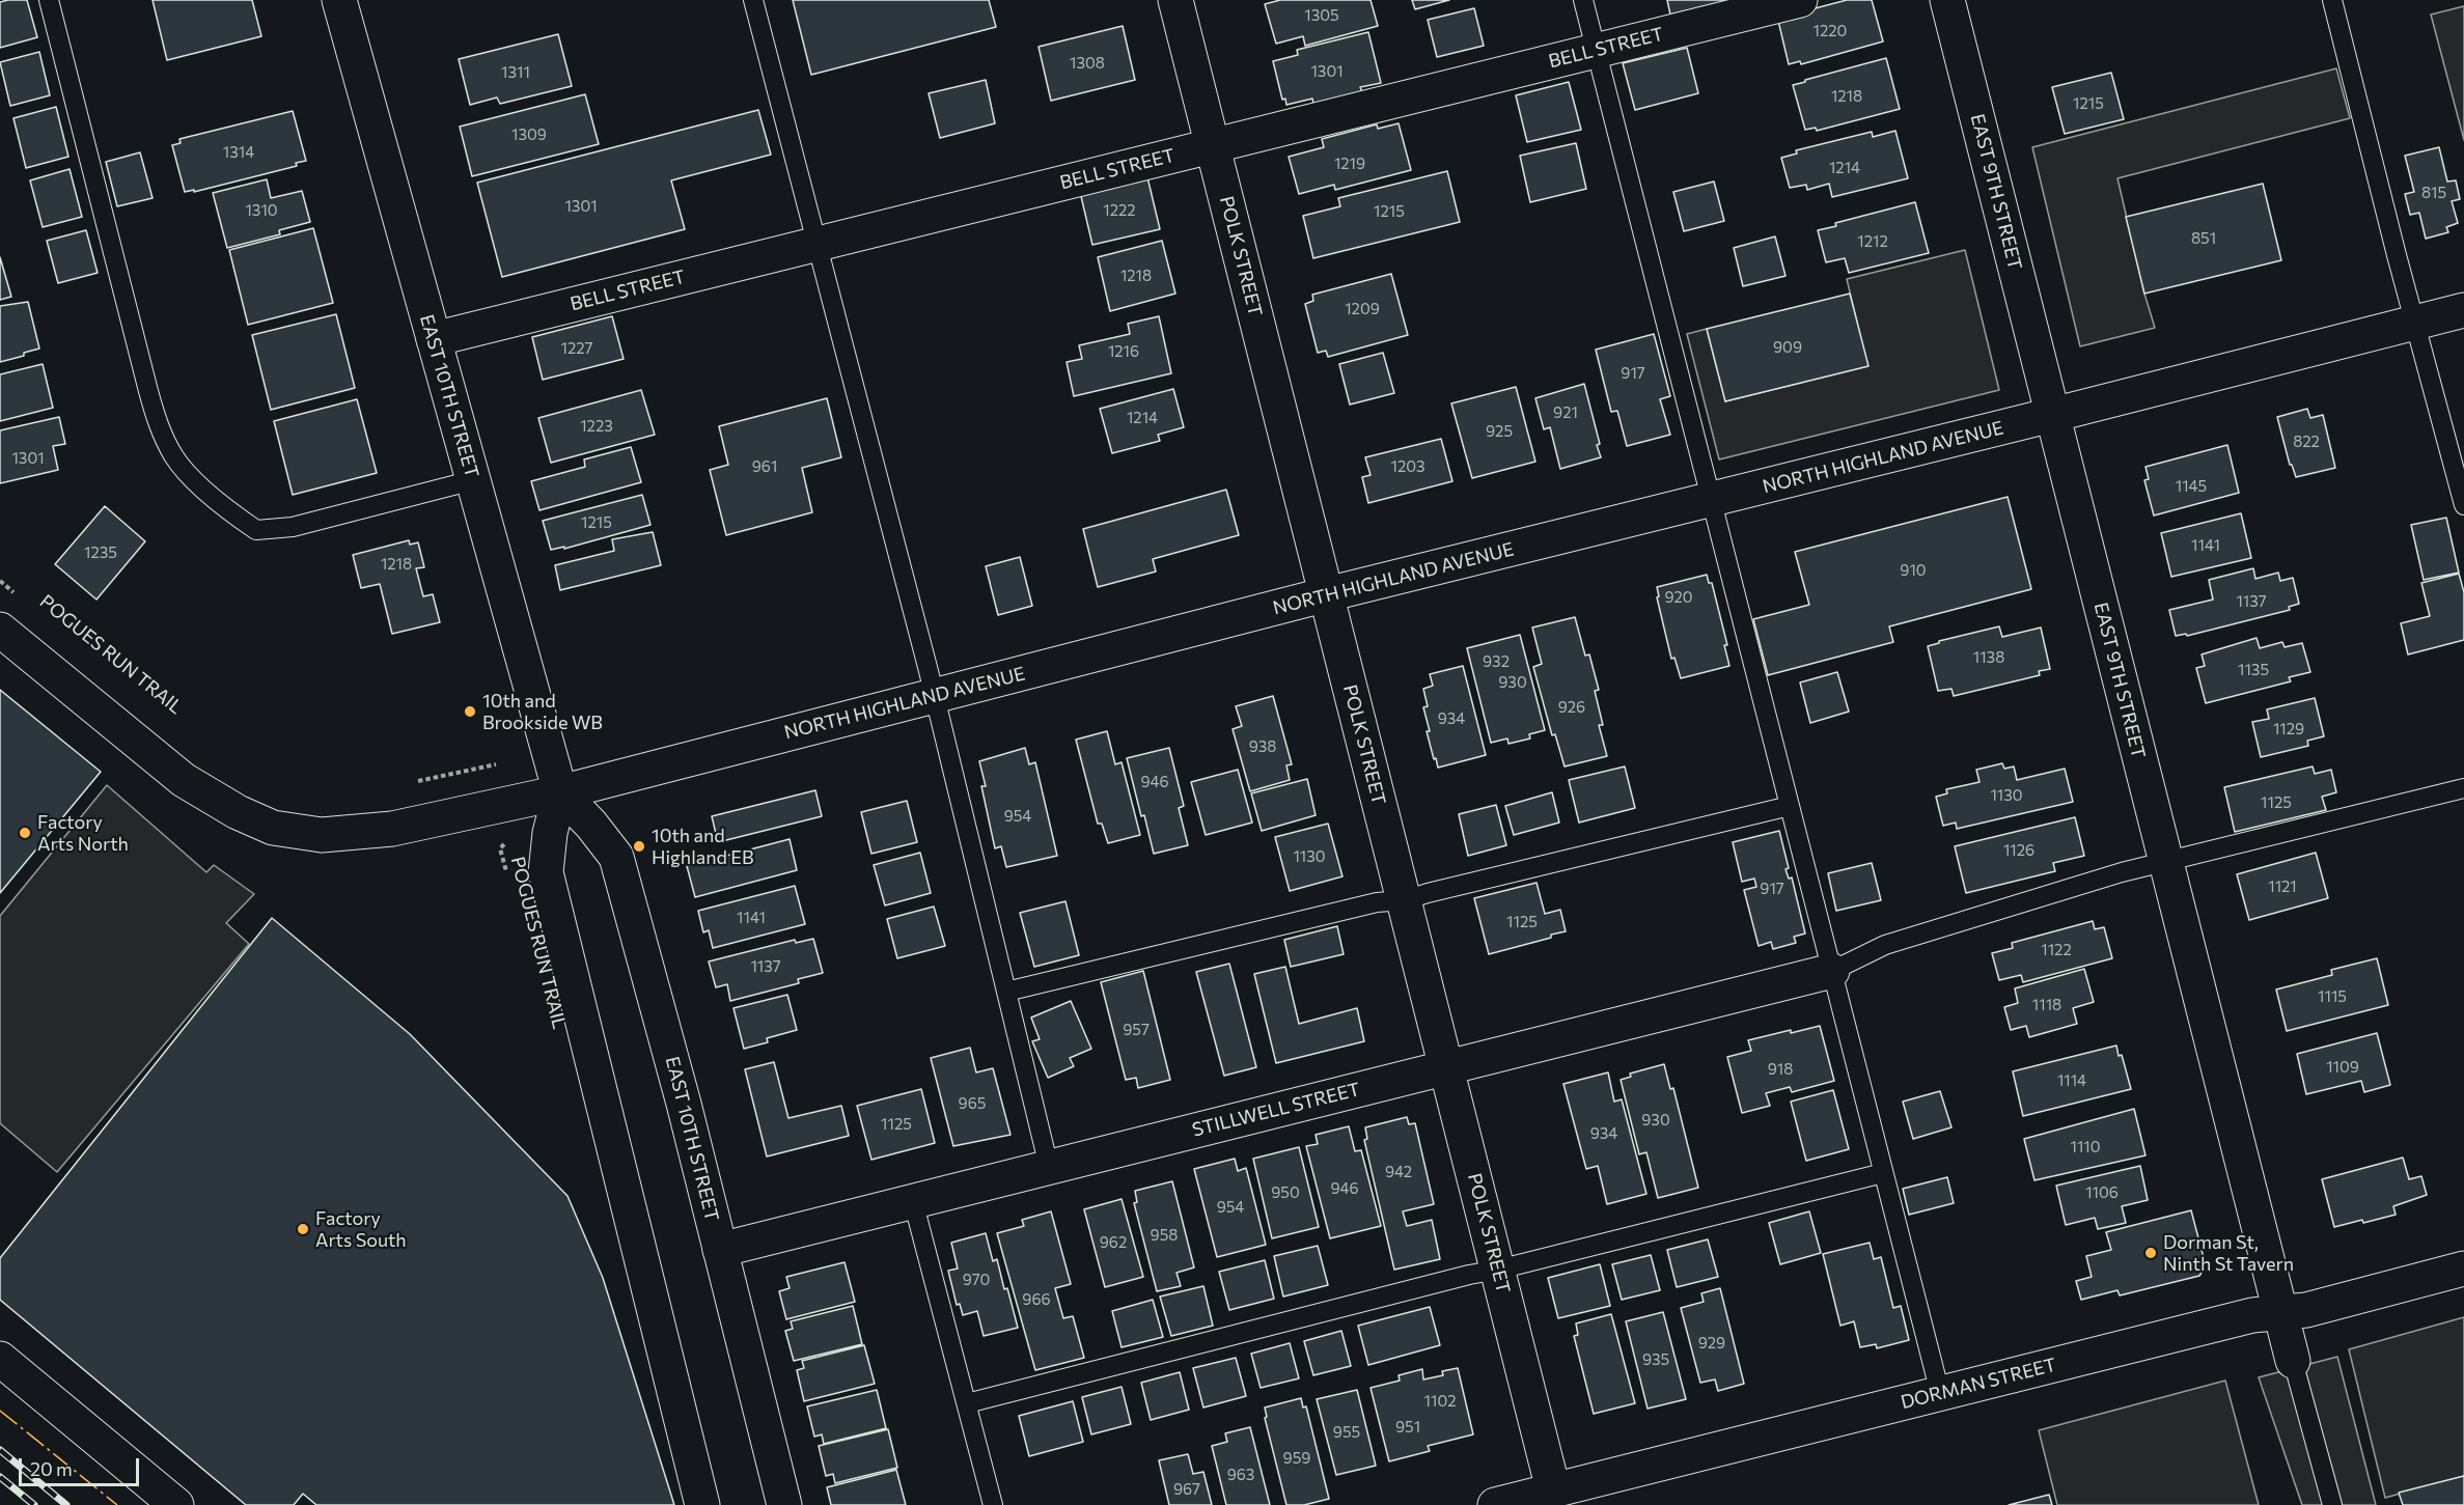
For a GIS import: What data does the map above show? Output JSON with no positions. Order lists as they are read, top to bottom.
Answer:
{
  "streets": {
    "street": [
      "BELL STREET",
      "EAST 9TH STREET",
      "POLK STREET",
      "EAST 10TH STREET",
      "NORTH HIGHLAND AVENUE",
      "STILLWELL STREET",
      "DORMAN STREET"
    ],
    "path": ["POGUES RUN TRAIL"]
  },
  "crossings": [
    ["BELL STREET", "POLK STREET"],
    ["BELL STREET", "EAST 10TH STREET"],
    ["EAST 9TH STREET", "NORTH HIGHLAND AVENUE"],
    ["EAST 9TH STREET", "DORMAN STREET"],
    ["POLK STREET", "NORTH HIGHLAND AVENUE"],
    ["POLK STREET", "STILLWELL STREET"],
    ["POLK STREET", "DORMAN STREET"],
    ["EAST 10TH STREET", "NORTH HIGHLAND AVENUE"],
    ["EAST 10TH STREET", "STILLWELL STREET"],
    ["NORTH HIGHLAND AVENUE", "POGUES RUN TRAIL"]
  ],
  "places": [
    "10th and Brookside WB",
    "Factory Arts North",
    "10th and Highland EB",
    "Factory Arts South",
    "Dorman St, Ninth St Tavern"
  ],
  "house_numbers": [
    "1305",
    "1220",
    "1308",
    "1301",
    "1311",
    "1218",
    "1215",
    "1309",
    "1314",
    "1219",
    "1214",
    "815",
    "1301",
    "1310",
    "1222",
    "1215",
    "851",
    "1212",
    "1218",
    "1209",
    "909",
    "1227",
    "1216",
    "917",
    "921",
    "1214",
    "1223",
    "925",
    "822",
    "1301",
    "961",
    "1203",
    "1145",
    "1215",
    "1141",
    "1235",
    "1218",
    "910",
    "920",
    "1137",
    "1138",
    "932",
    "1135",
    "930",
    "926",
    "934",
    "1129",
    "938",
    "946",
    "1130",
    "1125",
    "954",
    "1126",
    "1130",
    "1121",
    "917",
    "1141",
    "1125",
    "1122",
    "1137",
    "1115",
    "1118",
    "957",
    "1109",
    "918",
    "1114",
    "965",
    "930",
    "1125",
    "934",
    "1110",
    "942",
    "946",
    "950",
    "1106",
    "954",
    "958",
    "962",
    "970",
    "966",
    "929",
    "935",
    "1102",
    "951",
    "955",
    "959",
    "963",
    "967"
  ],
  "scale_bar": "20 m"
}
